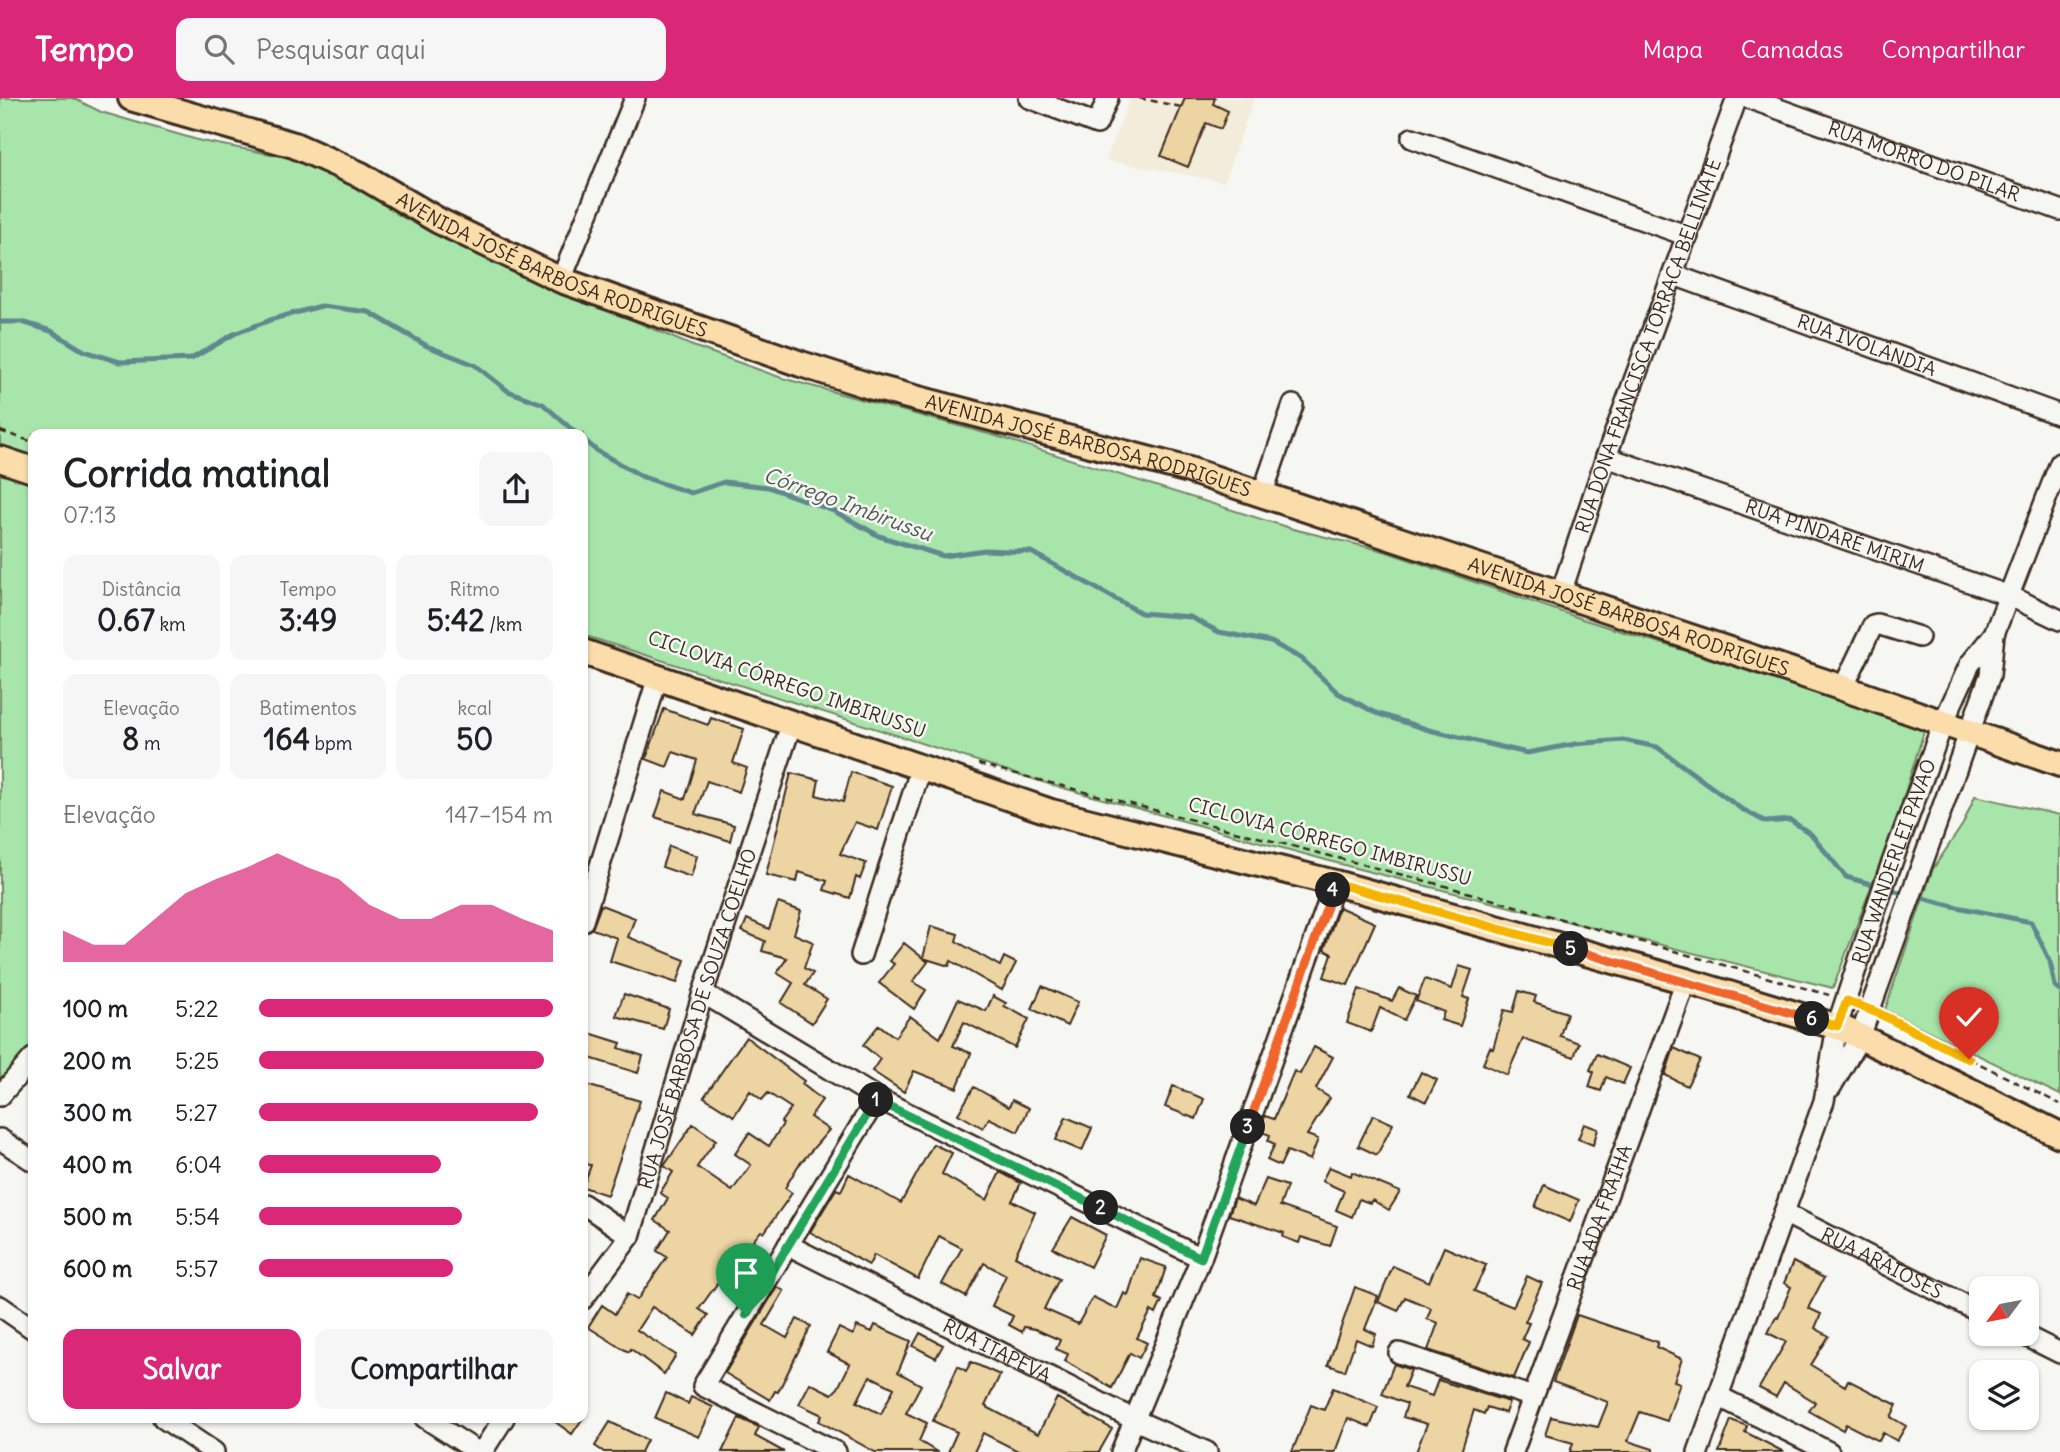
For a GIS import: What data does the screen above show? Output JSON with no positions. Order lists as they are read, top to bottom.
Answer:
{
  "streets": {
    "main road": ["AVENIDA JOSÉ BARBOSA RODRIGUES"],
    "street": [
      "RUA MORRO DO PILAR",
      "RUA IVOLÂNDIA",
      "RUA DONA FRANCISCA TORRACA BELLINATE",
      "RUA PINDARÉ MIRIM",
      "RUA WANDERLEI PAVÃO",
      "RUA JOSÉ BARBOSA DE SOUZA COELHO",
      "RUA ADA FRAIHA",
      "RUA ARAIOSES",
      "RUA ITAPEVA"
    ],
    "path": ["CICLOVIA CÓRREGO IMBIRUSSU"]
  },
  "crossings": [
    ["AVENIDA JOSÉ BARBOSA RODRIGUES", "RUA DONA FRANCISCA TORRACA BELLINATE"],
    ["AVENIDA JOSÉ BARBOSA RODRIGUES", "RUA WANDERLEI PAVÃO"],
    ["RUA IVOLÂNDIA", "RUA DONA FRANCISCA TORRACA BELLINATE"],
    ["RUA DONA FRANCISCA TORRACA BELLINATE", "RUA PINDARÉ MIRIM"],
    ["RUA PINDARÉ MIRIM", "RUA WANDERLEI PAVÃO"],
    ["CICLOVIA CÓRREGO IMBIRUSSU", "RUA WANDERLEI PAVÃO"],
    ["RUA WANDERLEI PAVÃO", "RUA ARAIOSES"]
  ],
  "water": ["Córrego Imbirussu"],
  "north": "bottom left",
  "page": {
    "header": "Tempo",
    "search": "Pesquisar aqui",
    "nav": ["Mapa", "Camadas", "Compartilhar"],
    "heading": ["Corrida matinal", "07:13"],
    "stats": [
      ["Distância", "0.67 km"],
      ["Tempo", "3:49"],
      ["Ritmo", "5:42 /km"],
      ["Elevação", "8 m"],
      ["Batimentos", "164 bpm"],
      ["kcal", "50"]
    ],
    "chart": ["Elevação", "147–154 m"],
    "pins": [
      "4",
      "5",
      "6",
      "1",
      "3",
      "2"
    ],
    "list": [
      {
        "name": "100 m",
        "note": "5:22"
      },
      {
        "name": "200 m",
        "note": "5:25"
      },
      {
        "name": "300 m",
        "note": "5:27"
      },
      {
        "name": "400 m",
        "note": "6:04"
      },
      {
        "name": "500 m",
        "note": "5:54"
      },
      {
        "name": "600 m",
        "note": "5:57"
      }
    ],
    "buttons": ["Salvar", "Compartilhar"]
  }
}
